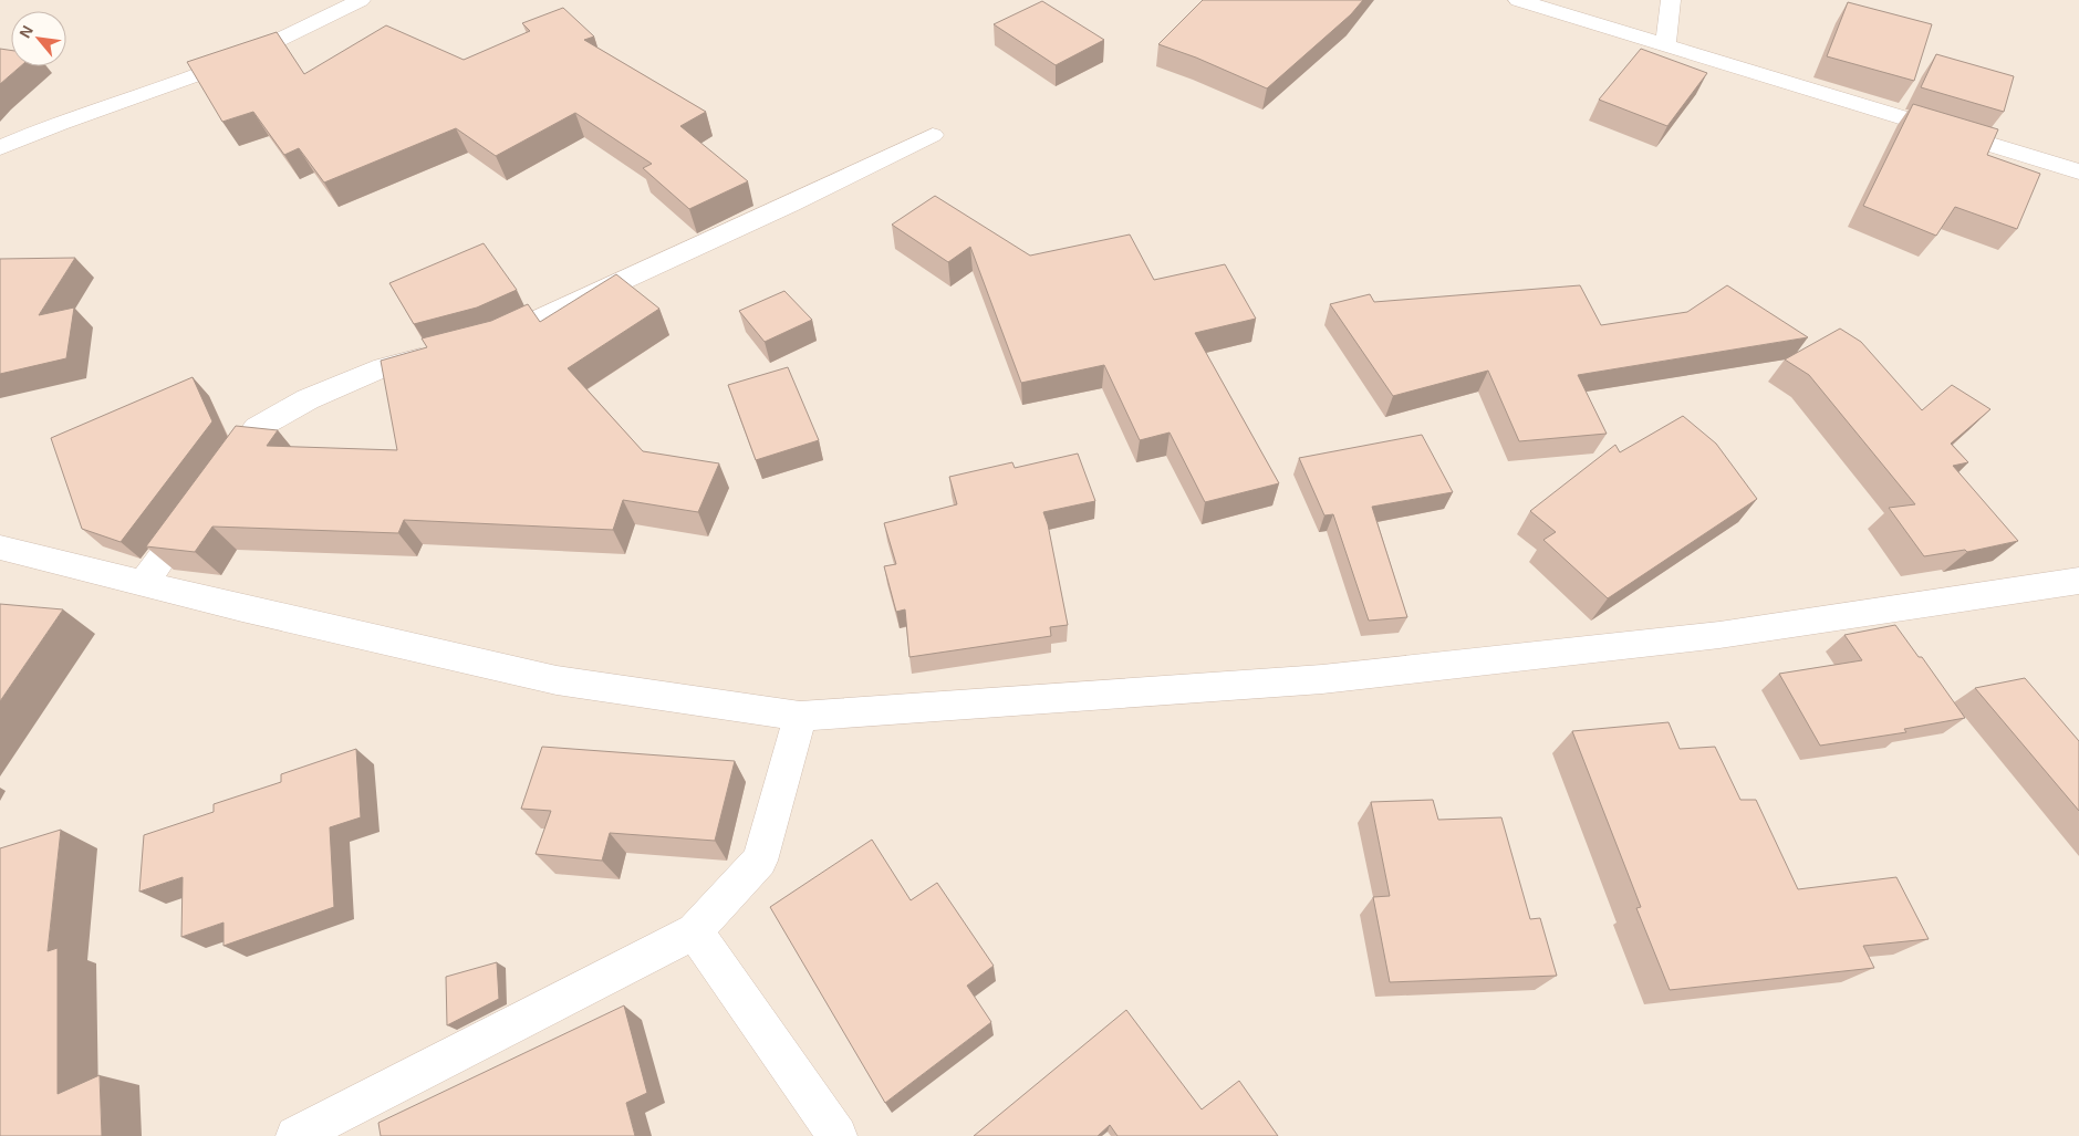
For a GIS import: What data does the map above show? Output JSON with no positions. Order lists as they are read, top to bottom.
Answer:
{
  "north": "top left"
}
